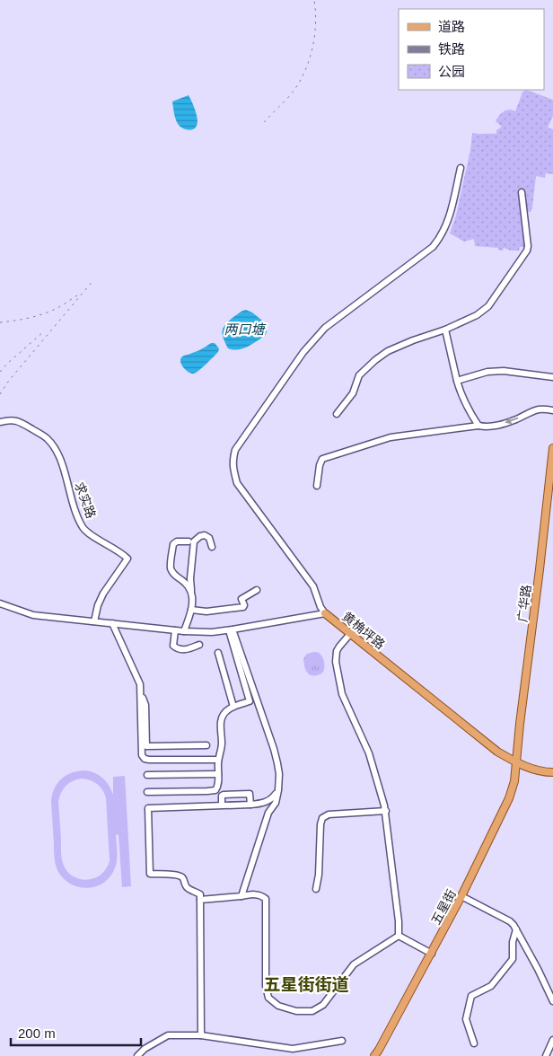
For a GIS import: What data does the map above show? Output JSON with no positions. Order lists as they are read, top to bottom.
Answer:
{
  "streets": {
    "main road": ["广华路", "黄桷坪路", "五星街"],
    "street": ["求实路"]
  },
  "crossings": [
    ["求实路", "黄桷坪路"],
    ["广华路", "黄桷坪路"],
    ["广华路", "五星街"],
    ["黄桷坪路", "五星街"]
  ],
  "districts": ["五星街街道"],
  "water": ["两口塘"],
  "legend": ["道路", "铁路", "公园"],
  "scale_bar": "200 m"
}
